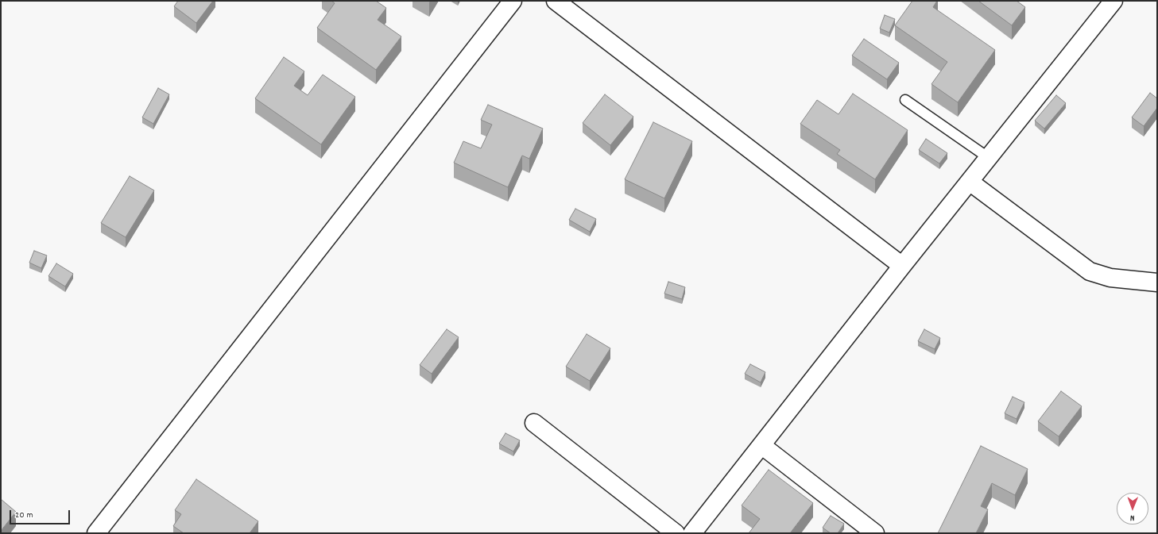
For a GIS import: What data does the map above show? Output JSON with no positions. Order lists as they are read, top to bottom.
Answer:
{
  "scale_bar": "20 m",
  "north": "bottom"
}
